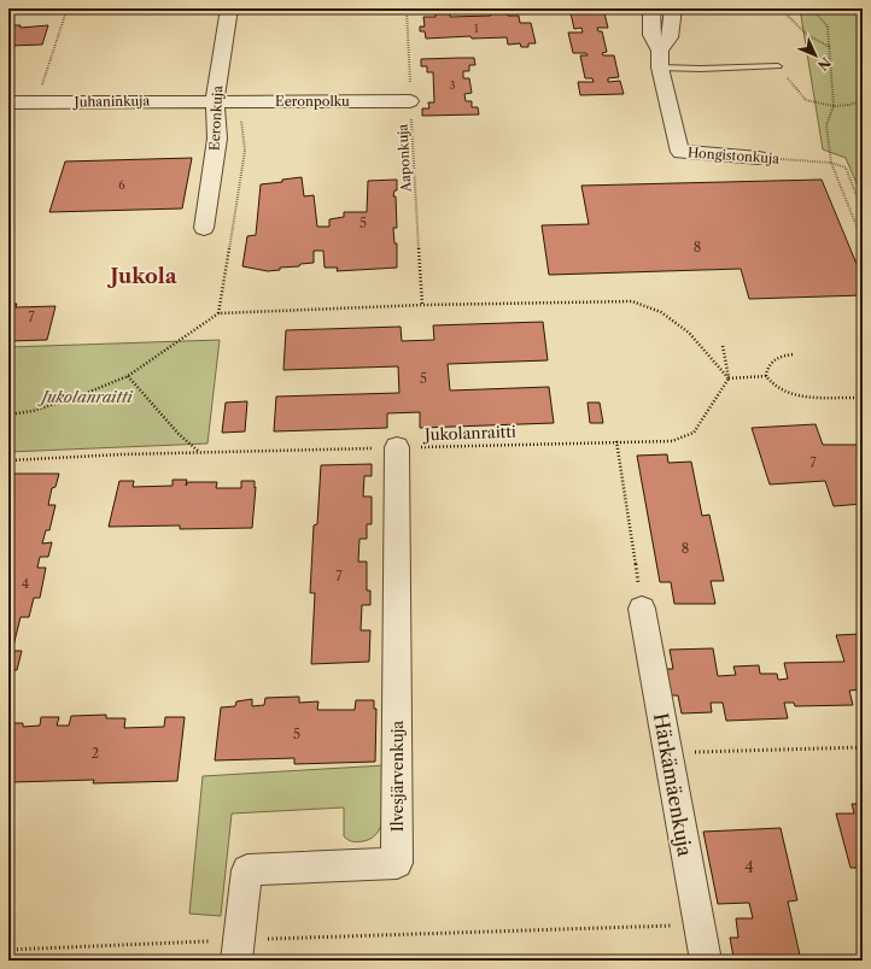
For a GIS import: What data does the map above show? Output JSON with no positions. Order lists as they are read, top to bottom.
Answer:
{
  "streets": {
    "street": [
      "Juhaninkuja",
      "Eeronpolku",
      "Eeronkuja",
      "Hongistonkuja",
      "Ilvesjärvenkuja",
      "Härkämäenkuja"
    ],
    "path": ["Aaponkuja", "Jukolanraitti"]
  },
  "crossings": [
    ["Juhaninkuja", "Eeronpolku"],
    ["Juhaninkuja", "Eeronkuja"],
    ["Eeronpolku", "Eeronkuja"],
    ["Eeronpolku", "Aaponkuja"],
    ["Jukolanraitti", "Ilvesjärvenkuja"]
  ],
  "districts": ["Jukola"],
  "parks": ["Jukolanraitti"],
  "house_numbers": [
    "1",
    "3",
    "6",
    "5",
    "8",
    "7",
    "5",
    "7",
    "8",
    "7",
    "4",
    "5",
    "2",
    "4"
  ],
  "north": "bottom right"
}
